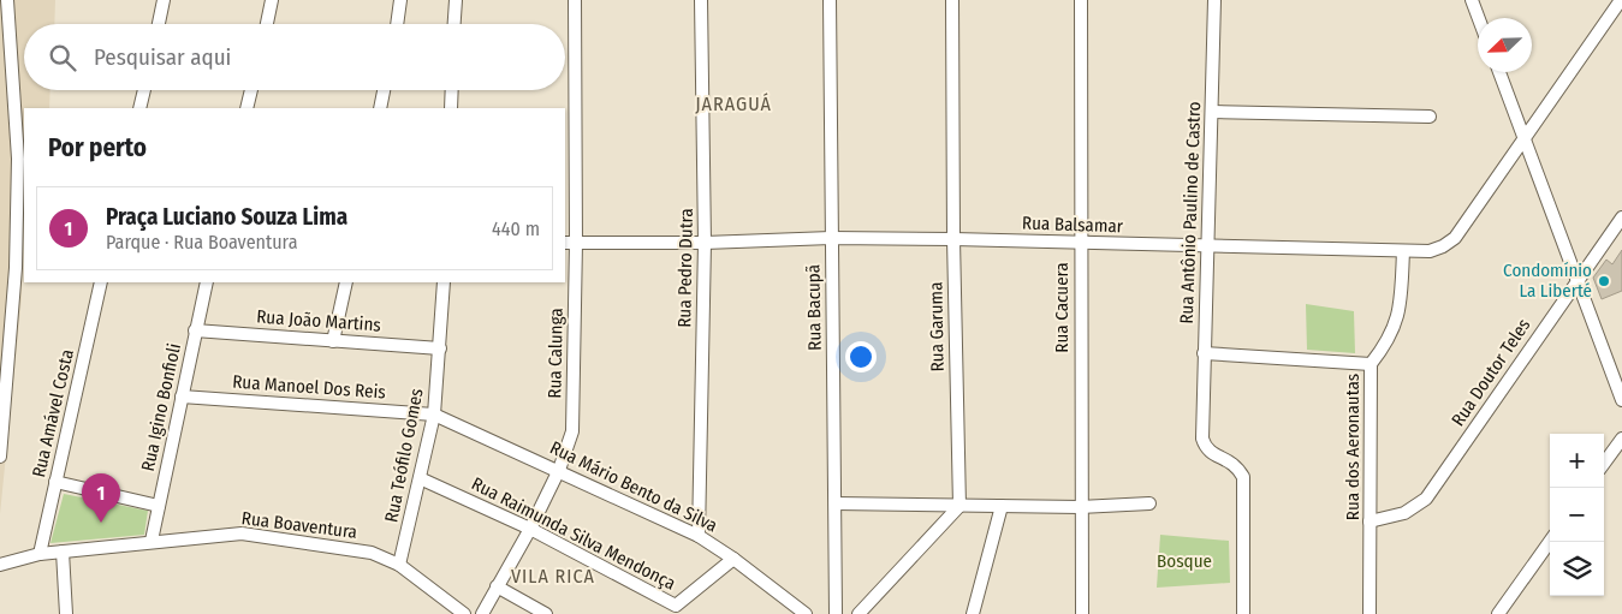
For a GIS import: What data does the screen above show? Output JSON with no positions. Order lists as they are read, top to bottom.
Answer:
{
  "streets": {
    "street": [
      "Rua Antônio Paulino de Castro",
      "Rua Balsamar",
      "Rua Pedro Dutra",
      "Rua Bacupã",
      "Rua Cacuera",
      "Rua João Martins",
      "Rua Garuma",
      "Rua Calunga",
      "Rua Doutor Teles",
      "Rua Manoel Dos Reis",
      "Rua Igino Bonfioli",
      "Rua Amável Costa",
      "Rua dos Aeronautas",
      "Rua Teófilo Gomes",
      "Rua Mário Bento da Silva",
      "Rua Boaventura",
      "Rua Raimunda Silva Mendonça"
    ]
  },
  "crossings": [
    ["Rua Antônio Paulino de Castro", "Rua Balsamar"],
    ["Rua Balsamar", "Rua Pedro Dutra"],
    ["Rua Balsamar", "Rua Bacupã"],
    ["Rua Balsamar", "Rua Cacuera"],
    ["Rua Balsamar", "Rua Garuma"],
    ["Rua Balsamar", "Rua Calunga"],
    ["Rua Balsamar", "Rua dos Aeronautas"],
    ["Rua Pedro Dutra", "Rua Mário Bento da Silva"],
    ["Rua João Martins", "Rua Igino Bonfioli"],
    ["Rua João Martins", "Rua Teófilo Gomes"],
    ["Rua Calunga", "Rua Mário Bento da Silva"],
    ["Rua Calunga", "Rua Raimunda Silva Mendonça"],
    ["Rua Doutor Teles", "Rua dos Aeronautas"],
    ["Rua Manoel Dos Reis", "Rua Igino Bonfioli"],
    ["Rua Manoel Dos Reis", "Rua Teófilo Gomes"],
    ["Rua Manoel Dos Reis", "Rua Mário Bento da Silva"],
    ["Rua Igino Bonfioli", "Rua Boaventura"],
    ["Rua Amável Costa", "Rua Boaventura"],
    ["Rua Teófilo Gomes", "Rua Mário Bento da Silva"],
    ["Rua Teófilo Gomes", "Rua Boaventura"],
    ["Rua Teófilo Gomes", "Rua Raimunda Silva Mendonça"],
    ["Rua Mário Bento da Silva", "Rua Raimunda Silva Mendonça"]
  ],
  "districts": ["JARAGUÁ", "VILA RICA"],
  "parks": ["Bosque"],
  "places": ["Condomínio La Liberté"],
  "north": "bottom left",
  "page": {
    "search": "Pesquisar aqui",
    "heading": "Por perto",
    "list": [
      {
        "mark": "1",
        "name": "Praça Luciano Souza Lima",
        "note": "Parque · Rua Boaventura",
        "value": "440 m"
      }
    ],
    "map_buttons": ["+", "−"],
    "pins": "1"
  }
}
